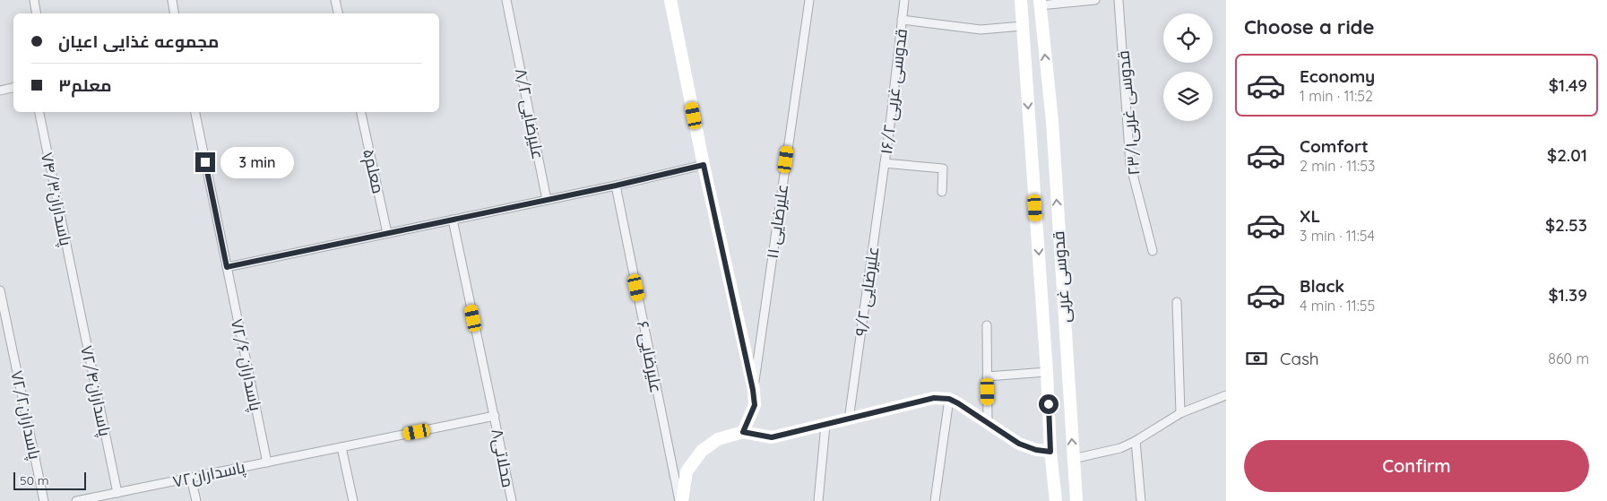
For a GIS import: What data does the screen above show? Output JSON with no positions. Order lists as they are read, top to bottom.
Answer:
{
  "streets": {
    "main road": ["قدوسی غربی"],
    "street": [
      "۱۶/۲ قدوسی غربی",
      "قدوسی غربی۲۳/۱",
      "علیرضایی ۸/۲",
      "معلم۵",
      "پاسداران۷۴/۳",
      "۱۱ علیرضایی",
      "۹/۲ علیرضایی",
      "۶ علیرضایی",
      "۷۲/۶ پاسداران",
      "پاسداران۷۲/۴",
      "پاسداران۷۲/۲",
      "محلاتی۸",
      "پاسداران۷۲"
    ]
  },
  "crossings": [
    ["۱۶/۲ قدوسی غربی", "۹/۲ علیرضایی"],
    ["پاسداران۷۴/۳", "پاسداران۷۲/۴"],
    ["۷۲/۶ پاسداران", "پاسداران۷۲"],
    ["پاسداران۷۲/۴", "پاسداران۷۲"],
    ["محلاتی۸", "پاسداران۷۲"]
  ],
  "scale_bar": "50 m",
  "page": {
    "heading": "Choose a ride",
    "banner": ["مجموعه غذایی اعیان", "معلم۳"],
    "list": [
      {
        "name": "Economy",
        "note": "1 min · 11:52",
        "value": "$1.49"
      },
      {
        "name": "Comfort",
        "note": "2 min · 11:53",
        "value": "$2.01"
      },
      {
        "name": "XL",
        "note": "3 min · 11:54",
        "value": "$2.53"
      },
      {
        "name": "Black",
        "note": "4 min · 11:55",
        "value": "$1.39"
      }
    ],
    "bubble": "3 min",
    "pay": ["Cash", "860 m"],
    "buttons": "Confirm",
    "scale": "50 m"
  }
}
